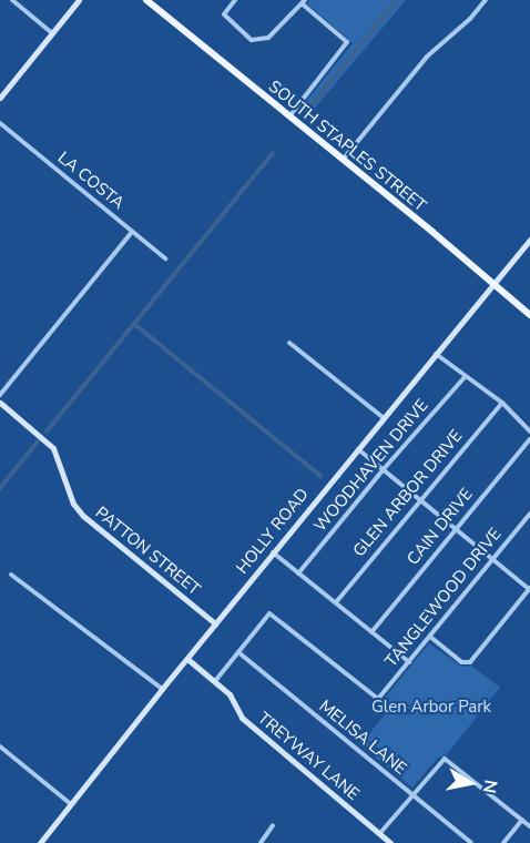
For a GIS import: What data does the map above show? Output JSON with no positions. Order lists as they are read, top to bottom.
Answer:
{
  "streets": {
    "main road": [
      "SOUTH STAPLES STREET",
      "HOLLY ROAD",
      "PATTON STREET",
      "TREYWAY LANE"
    ],
    "street": [
      "LA COSTA",
      "WOODHAVEN DRIVE",
      "GLEN ARBOR DRIVE",
      "CAIN DRIVE",
      "TANGLEWOOD DRIVE",
      "MELISA LANE"
    ]
  },
  "crossings": [
    ["SOUTH STAPLES STREET", "HOLLY ROAD"],
    ["HOLLY ROAD", "PATTON STREET"],
    ["HOLLY ROAD", "TREYWAY LANE"],
    ["TANGLEWOOD DRIVE", "MELISA LANE"]
  ],
  "parks": ["Glen Arbor Park"],
  "north": "right"
}
